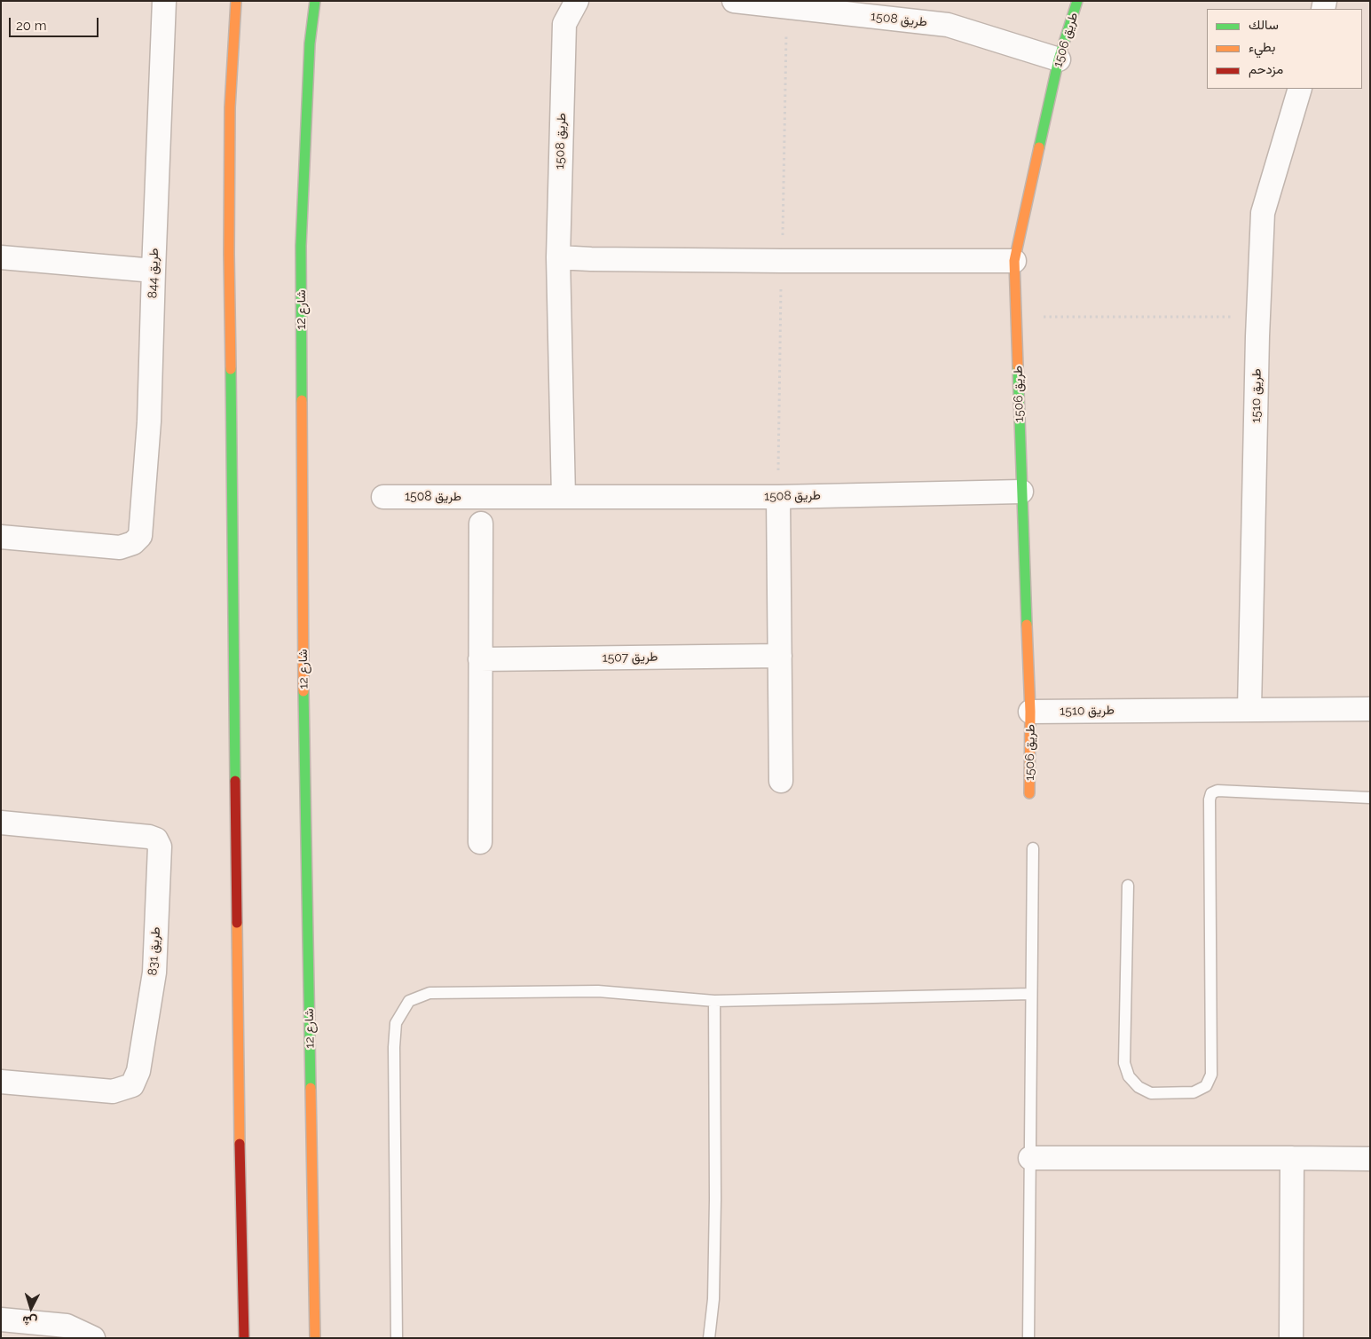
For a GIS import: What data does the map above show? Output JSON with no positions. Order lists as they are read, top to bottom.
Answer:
{
  "streets": {
    "street": [
      "طريق 1508",
      "طريق 1506",
      "طريق 844",
      "شارع 12",
      "طريق 1510",
      "طريق 1507",
      "طريق 831"
    ]
  },
  "crossings": [
    ["طريق 1508", "طريق 1506"],
    ["طريق 1506", "طريق 1510"]
  ],
  "legend": ["سالك", "بطيء", "مزدحم"],
  "scale_bar": "20 m",
  "north": "bottom"
}
